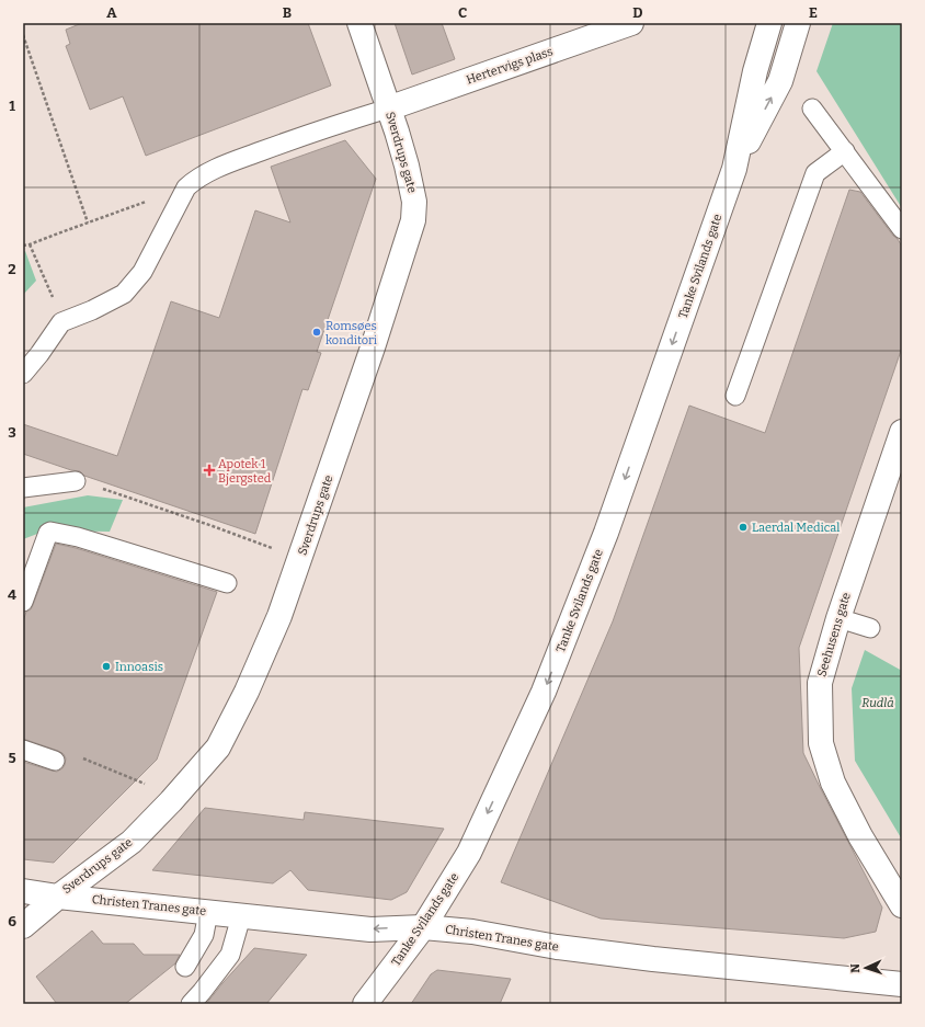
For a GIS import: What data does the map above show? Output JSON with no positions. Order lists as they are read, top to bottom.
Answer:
{
  "streets": {
    "street": [
      "Hertervigs plass",
      "Sverdrups gate",
      "Tanke Svilands gate",
      "Seehusens gate",
      "Christen Tranes gate"
    ]
  },
  "crossings": [
    ["Hertervigs plass", "Sverdrups gate"],
    ["Sverdrups gate", "Christen Tranes gate"],
    ["Tanke Svilands gate", "Christen Tranes gate"]
  ],
  "parks": ["Rudlå"],
  "places": {
    "other": ["Romsøes konditori", "Laerdal Medical", "Innoasis"],
    "health": ["Apotek 1 Bjergsted"]
  },
  "north": "left",
  "grid": {
    "columns": [
      "A",
      "B",
      "C",
      "D",
      "E"
    ],
    "rows": [
      "1",
      "2",
      "3",
      "4",
      "5",
      "6"
    ]
  }
}
